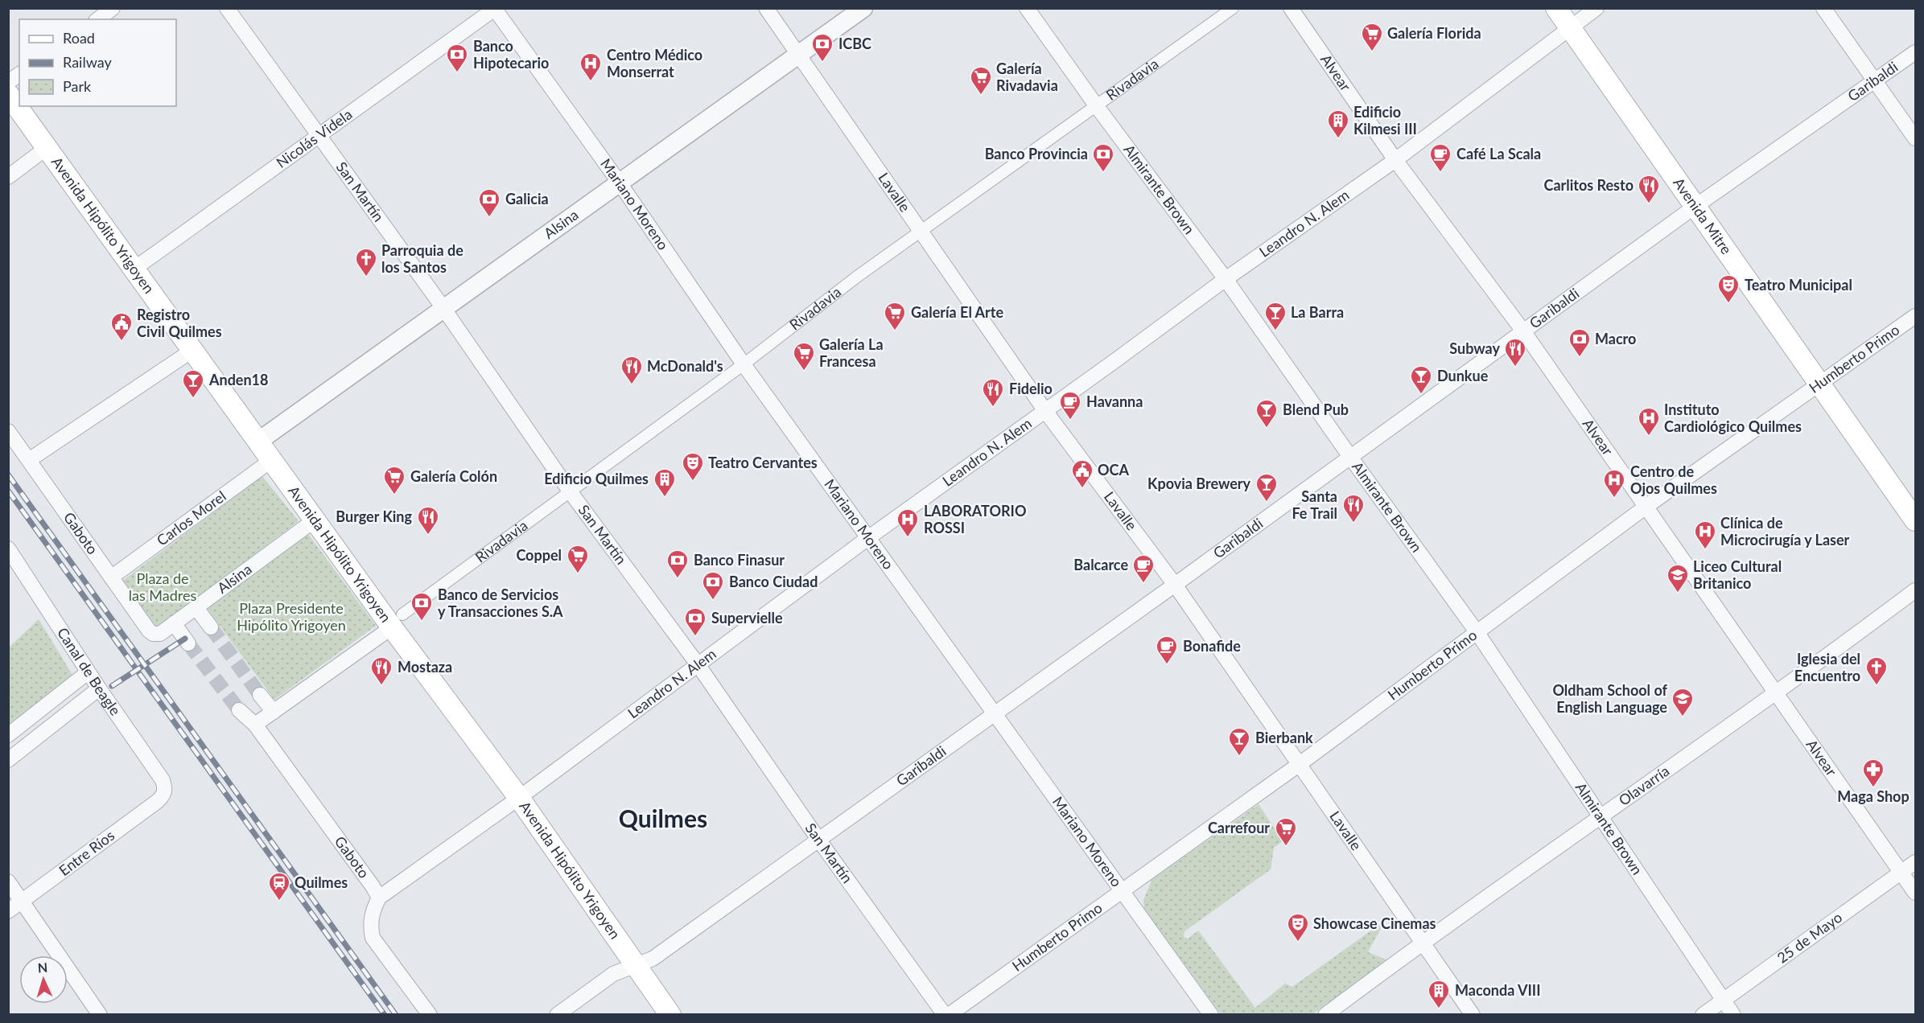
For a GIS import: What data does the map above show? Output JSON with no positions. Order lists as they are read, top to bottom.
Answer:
{
  "streets": {
    "main road": ["Avenida Mitre", "Avenida Hipólito Yrigoyen"],
    "street": [
      "Alvear",
      "Rivadavia",
      "Garibaldi",
      "Nicolás Videla",
      "Almirante Brown",
      "San Martín",
      "Lavalle",
      "Mariano Moreno",
      "Leandro N. Alem",
      "Alsina",
      "Humberto Primo",
      "Carlos Morel",
      "Gaboto",
      "Canal de Beagle",
      "Olavarría",
      "Entre Ríos",
      "25 de Mayo"
    ]
  },
  "crossings": [
    ["Alvear", "Garibaldi"],
    ["Alvear", "Leandro N. Alem"],
    ["Alvear", "Humberto Primo"],
    ["Alvear", "Olavarría"],
    ["Alvear", "25 de Mayo"],
    ["Rivadavia", "Almirante Brown"],
    ["Rivadavia", "San Martín"],
    ["Rivadavia", "Lavalle"],
    ["Rivadavia", "Mariano Moreno"],
    ["Rivadavia", "Avenida Hipólito Yrigoyen"],
    ["Rivadavia", "Gaboto"],
    ["Garibaldi", "Almirante Brown"],
    ["Garibaldi", "San Martín"],
    ["Garibaldi", "Lavalle"],
    ["Garibaldi", "Mariano Moreno"],
    ["Garibaldi", "Avenida Mitre"],
    ["Garibaldi", "Avenida Hipólito Yrigoyen"],
    ["Nicolás Videla", "San Martín"],
    ["Nicolás Videla", "Mariano Moreno"],
    ["Nicolás Videla", "Avenida Hipólito Yrigoyen"],
    ["Almirante Brown", "Leandro N. Alem"],
    ["Almirante Brown", "Humberto Primo"],
    ["Almirante Brown", "Olavarría"],
    ["Almirante Brown", "25 de Mayo"],
    ["San Martín", "Leandro N. Alem"],
    ["San Martín", "Alsina"],
    ["Lavalle", "Leandro N. Alem"],
    ["Lavalle", "Alsina"],
    ["Lavalle", "Humberto Primo"],
    ["Lavalle", "Olavarría"],
    ["Mariano Moreno", "Leandro N. Alem"],
    ["Mariano Moreno", "Alsina"],
    ["Mariano Moreno", "Humberto Primo"],
    ["Avenida Mitre", "Leandro N. Alem"],
    ["Avenida Mitre", "Humberto Primo"],
    ["Leandro N. Alem", "Avenida Hipólito Yrigoyen"],
    ["Leandro N. Alem", "Gaboto"],
    ["Avenida Hipólito Yrigoyen", "Alsina"],
    ["Avenida Hipólito Yrigoyen", "Carlos Morel"],
    ["Alsina", "Gaboto"],
    ["Carlos Morel", "Gaboto"],
    ["Canal de Beagle", "Entre Ríos"]
  ],
  "districts": ["Quilmes"],
  "parks": ["Plaza de las Madres", "Plaza Presidente Hipólito Yrigoyen"],
  "places": {
    "supermarket": [
      "Galería Florida",
      "Galería Rivadavia",
      "Galería El Arte",
      "Galería La Francesa",
      "Galería Colón",
      "Coppel",
      "Carrefour"
    ],
    "bank": [
      "ICBC",
      "Banco Hipotecario",
      "Banco Provincia",
      "Galicia",
      "Macro",
      "Banco Finasur",
      "Banco Ciudad",
      "Banco de Servicios y Transacciones S.A",
      "Supervielle"
    ],
    "hospital": [
      "Centro Médico Monserrat",
      "Instituto Cardiológico Quilmes",
      "Centro de Ojos Quilmes",
      "LABORATORIO ROSSI",
      "Clínica de Microcirugía y Laser"
    ],
    "building": ["Edificio Kilmesi III", "Edificio Quilmes", "Maconda VIII"],
    "cafe": [
      "Café La Scala",
      "Havanna",
      "Balcarce",
      "Bonafide"
    ],
    "restaurant": [
      "Carlitos Resto",
      "Subway",
      "McDonald's",
      "Fidelio",
      "Santa Fe Trail",
      "Burger King",
      "Mostaza"
    ],
    "church": ["Parroquia de los Santos", "Iglesia del Encuentro"],
    "theatre": ["Teatro Municipal", "Teatro Cervantes", "Showcase Cinemas"],
    "bar": [
      "La Barra",
      "Dunkue",
      "Anden18",
      "Blend Pub",
      "Kpovia Brewery",
      "Bierbank"
    ],
    "public building": ["Registro Civil Quilmes", "OCA"],
    "school or university": ["Liceo Cultural Britanico", "Oldham School of English Language"],
    "pharmacy": ["Maga Shop"],
    "station": ["Quilmes"]
  },
  "legend": ["Road", "Railway", "Park"],
  "north": "top"
}
